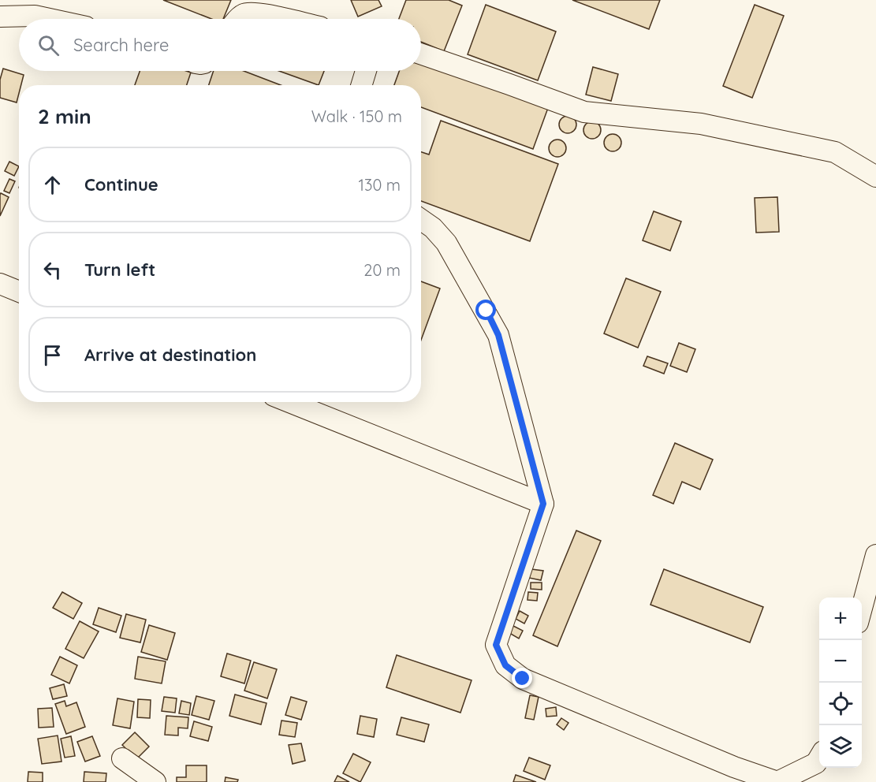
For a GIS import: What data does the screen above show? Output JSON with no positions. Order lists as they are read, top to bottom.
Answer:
{
  "page": {
    "search": "Search here",
    "heading": ["2 min", "Walk · 150 m"],
    "list": [
      ["Continue", "130 m"],
      ["Turn left", "20 m"],
      "Arrive at destination"
    ],
    "map_buttons": ["+", "−"]
  }
}
